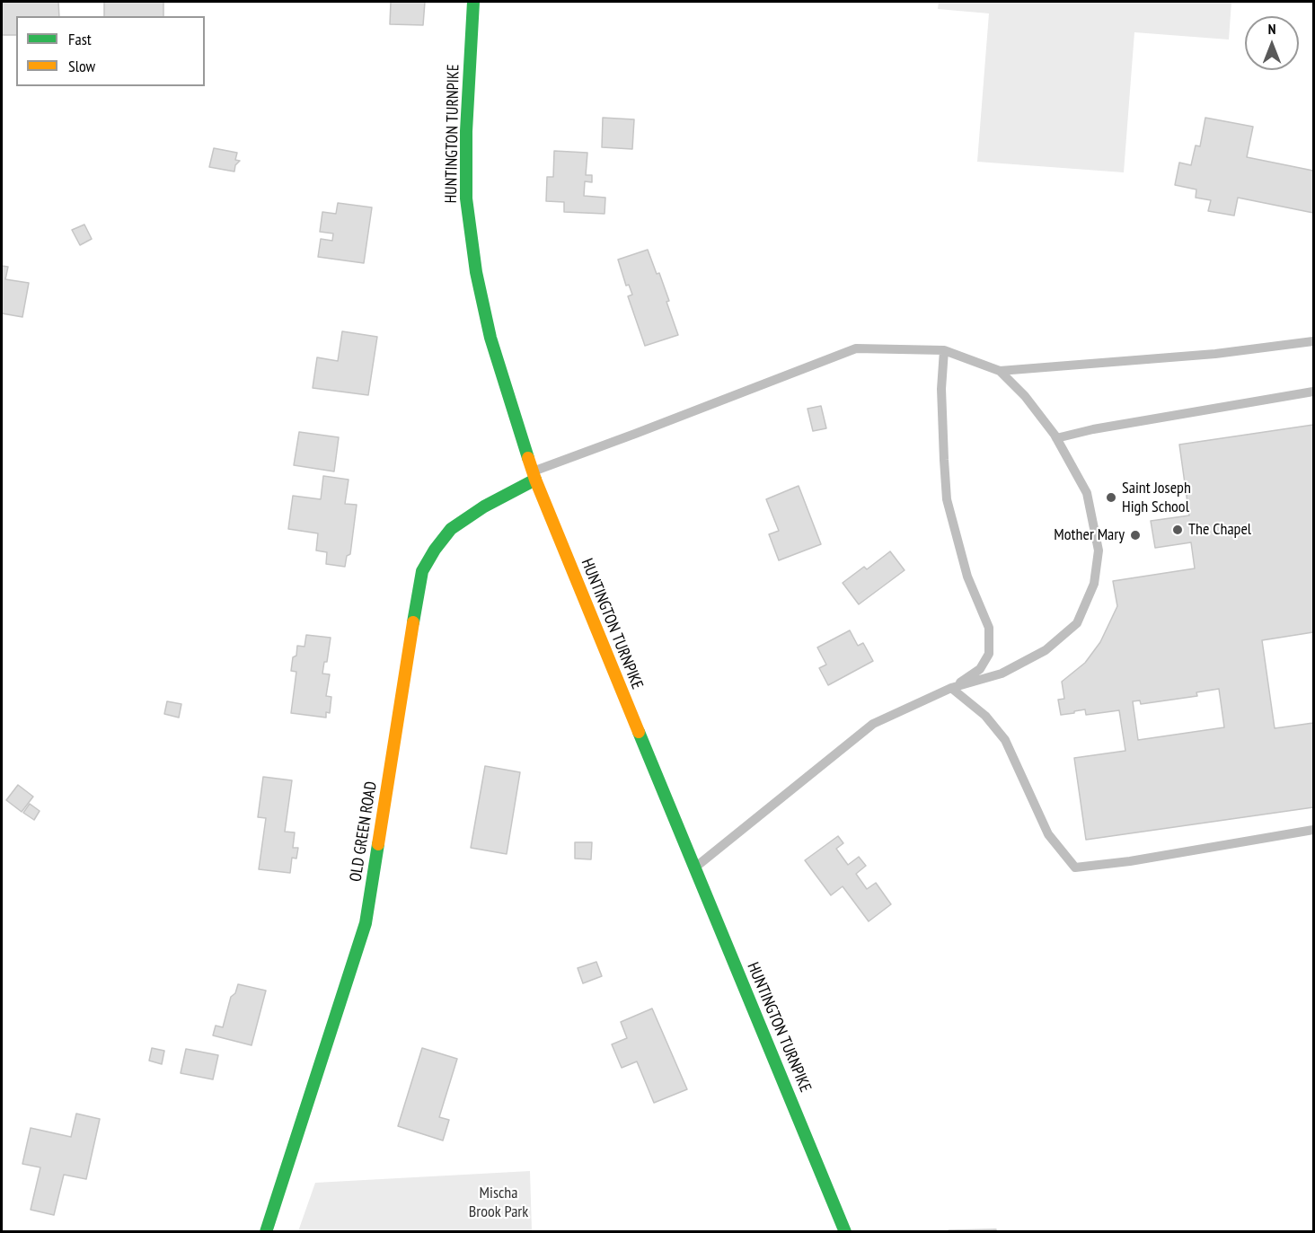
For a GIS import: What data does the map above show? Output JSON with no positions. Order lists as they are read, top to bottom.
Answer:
{
  "streets": {
    "main road": ["HUNTINGTON TURNPIKE", "OLD GREEN ROAD"]
  },
  "crossings": [
    ["HUNTINGTON TURNPIKE", "OLD GREEN ROAD"]
  ],
  "parks": ["Mischa Brook Park"],
  "places": ["Saint Joseph High School", "The Chapel", "Mother Mary"],
  "legend": ["Fast", "Slow"],
  "north": "top"
}
